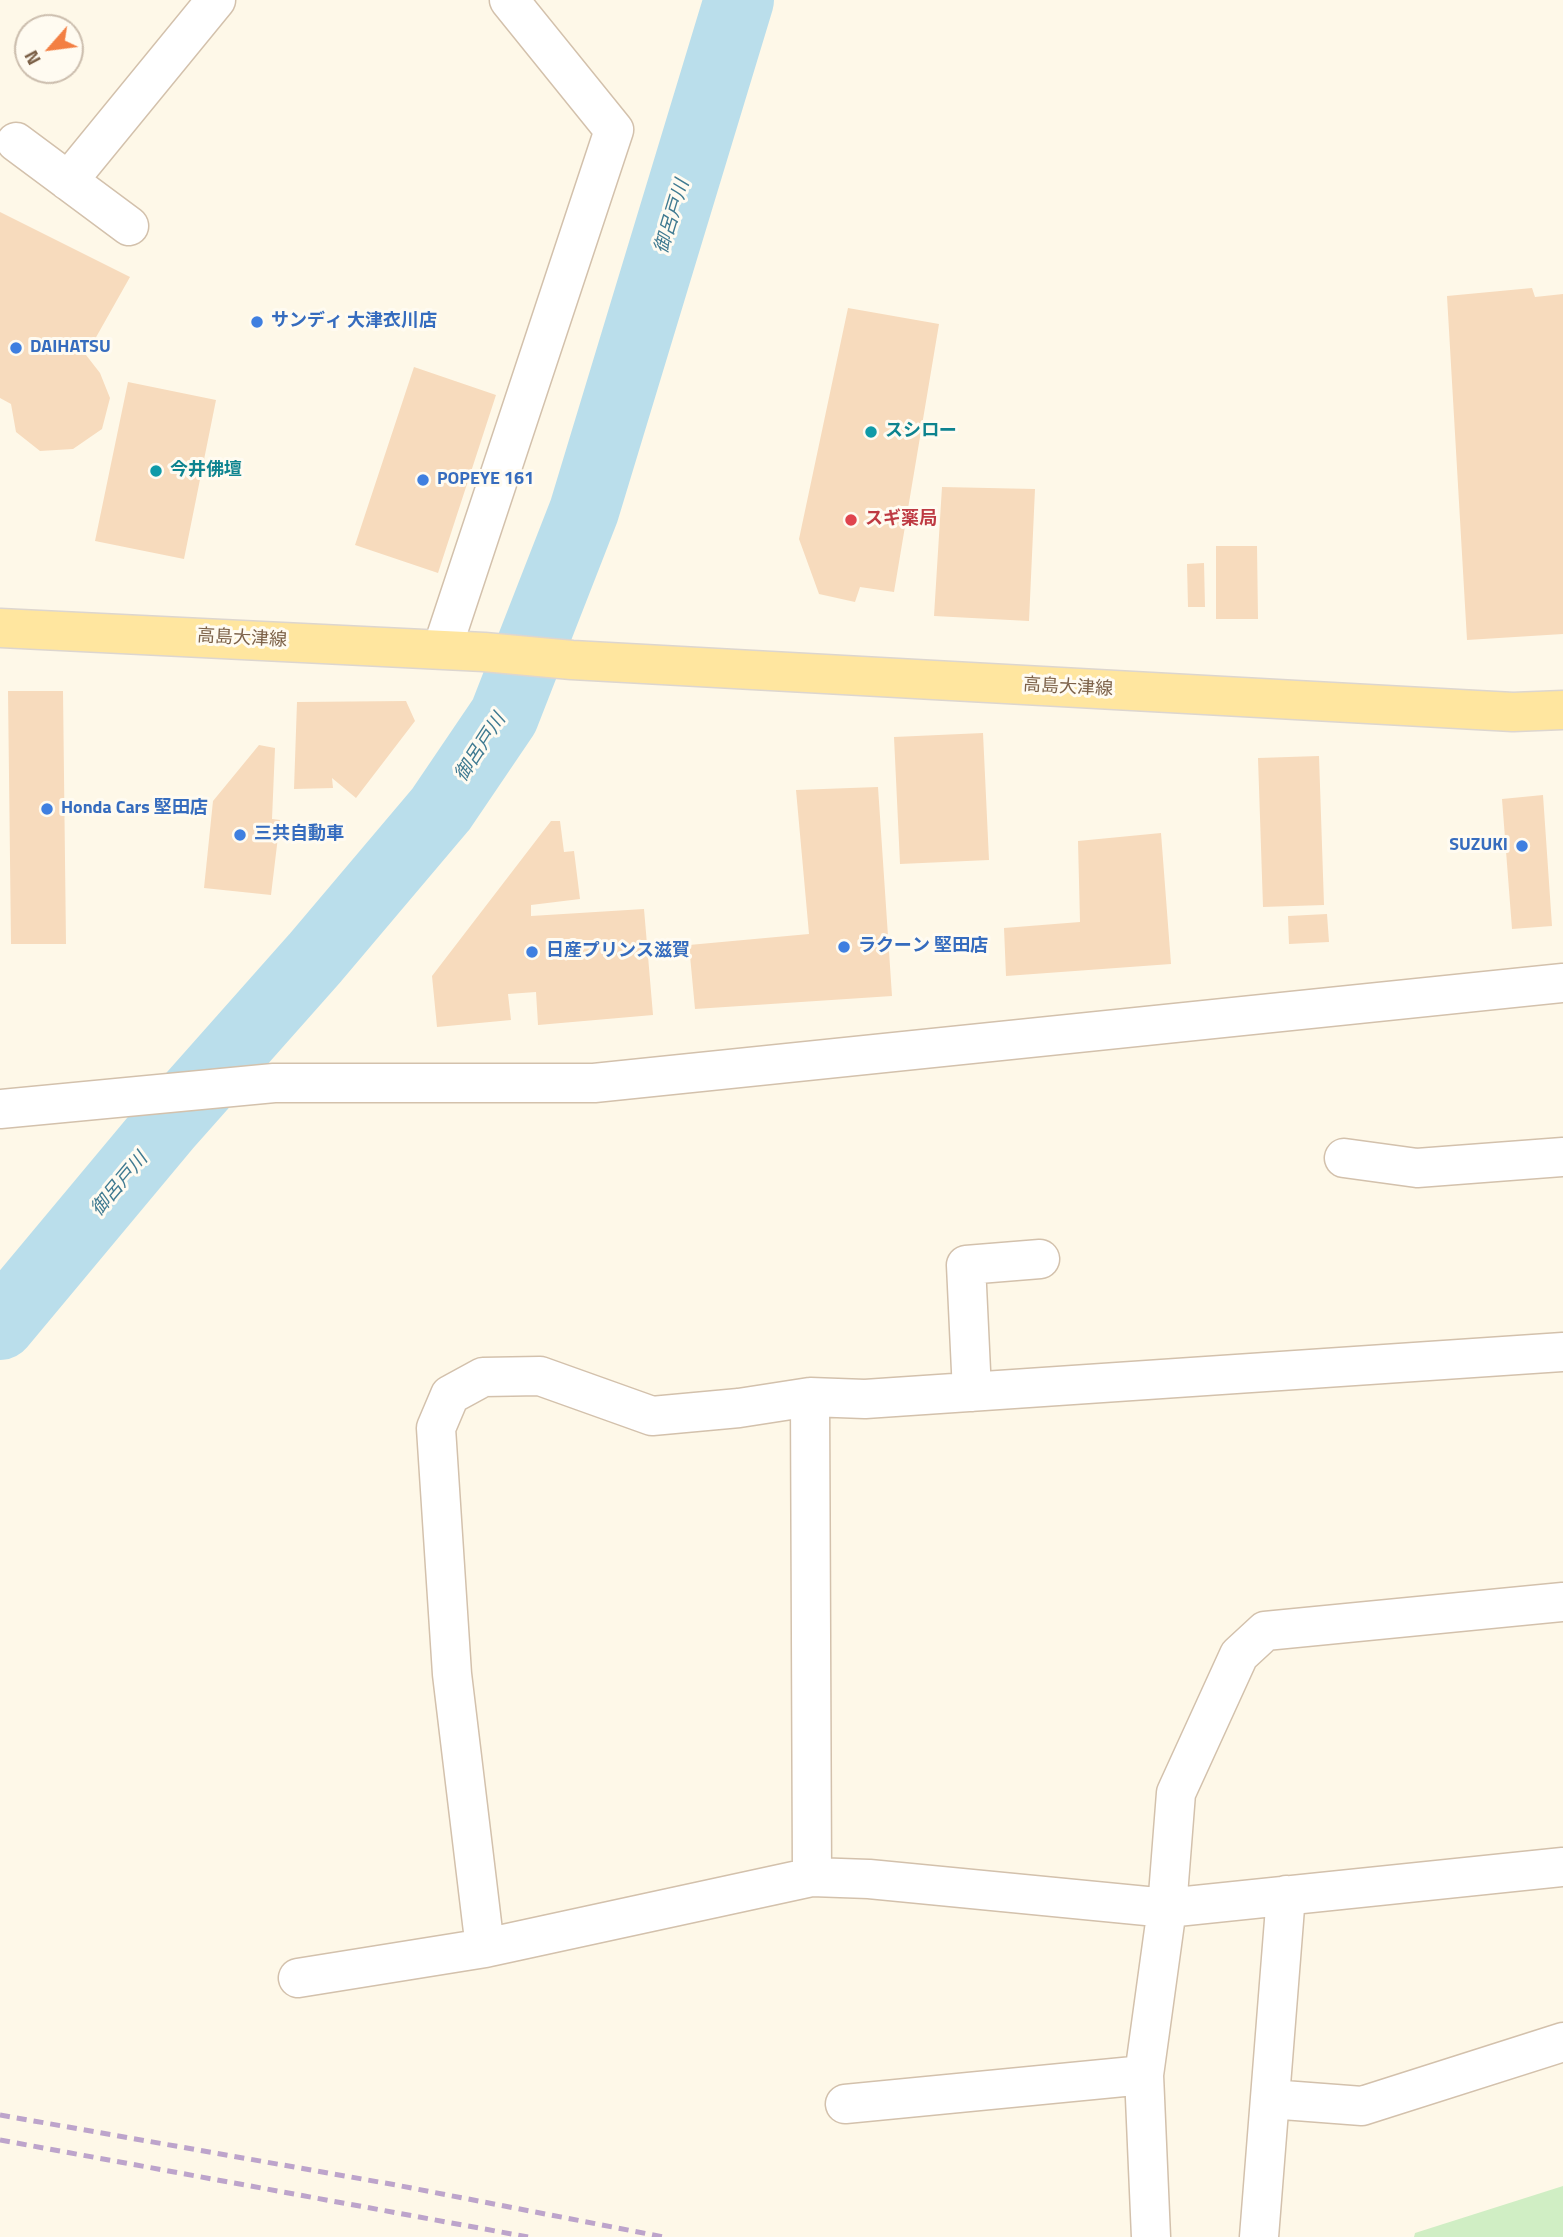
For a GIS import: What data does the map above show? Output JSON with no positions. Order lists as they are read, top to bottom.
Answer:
{
  "streets": {
    "main road": ["高島大津線"]
  },
  "water": ["御呂戸川"],
  "places": [
    "サンディ 大津衣川店",
    "DAIHATSU",
    "スシロー",
    "今井佛壇",
    "POPEYE 161",
    "スギ薬局",
    "Honda Cars 堅田店",
    "三共自動車",
    "SUZUKI",
    "ラクーン 堅田店",
    "日産プリンス滋賀"
  ],
  "north": "bottom left"
}
